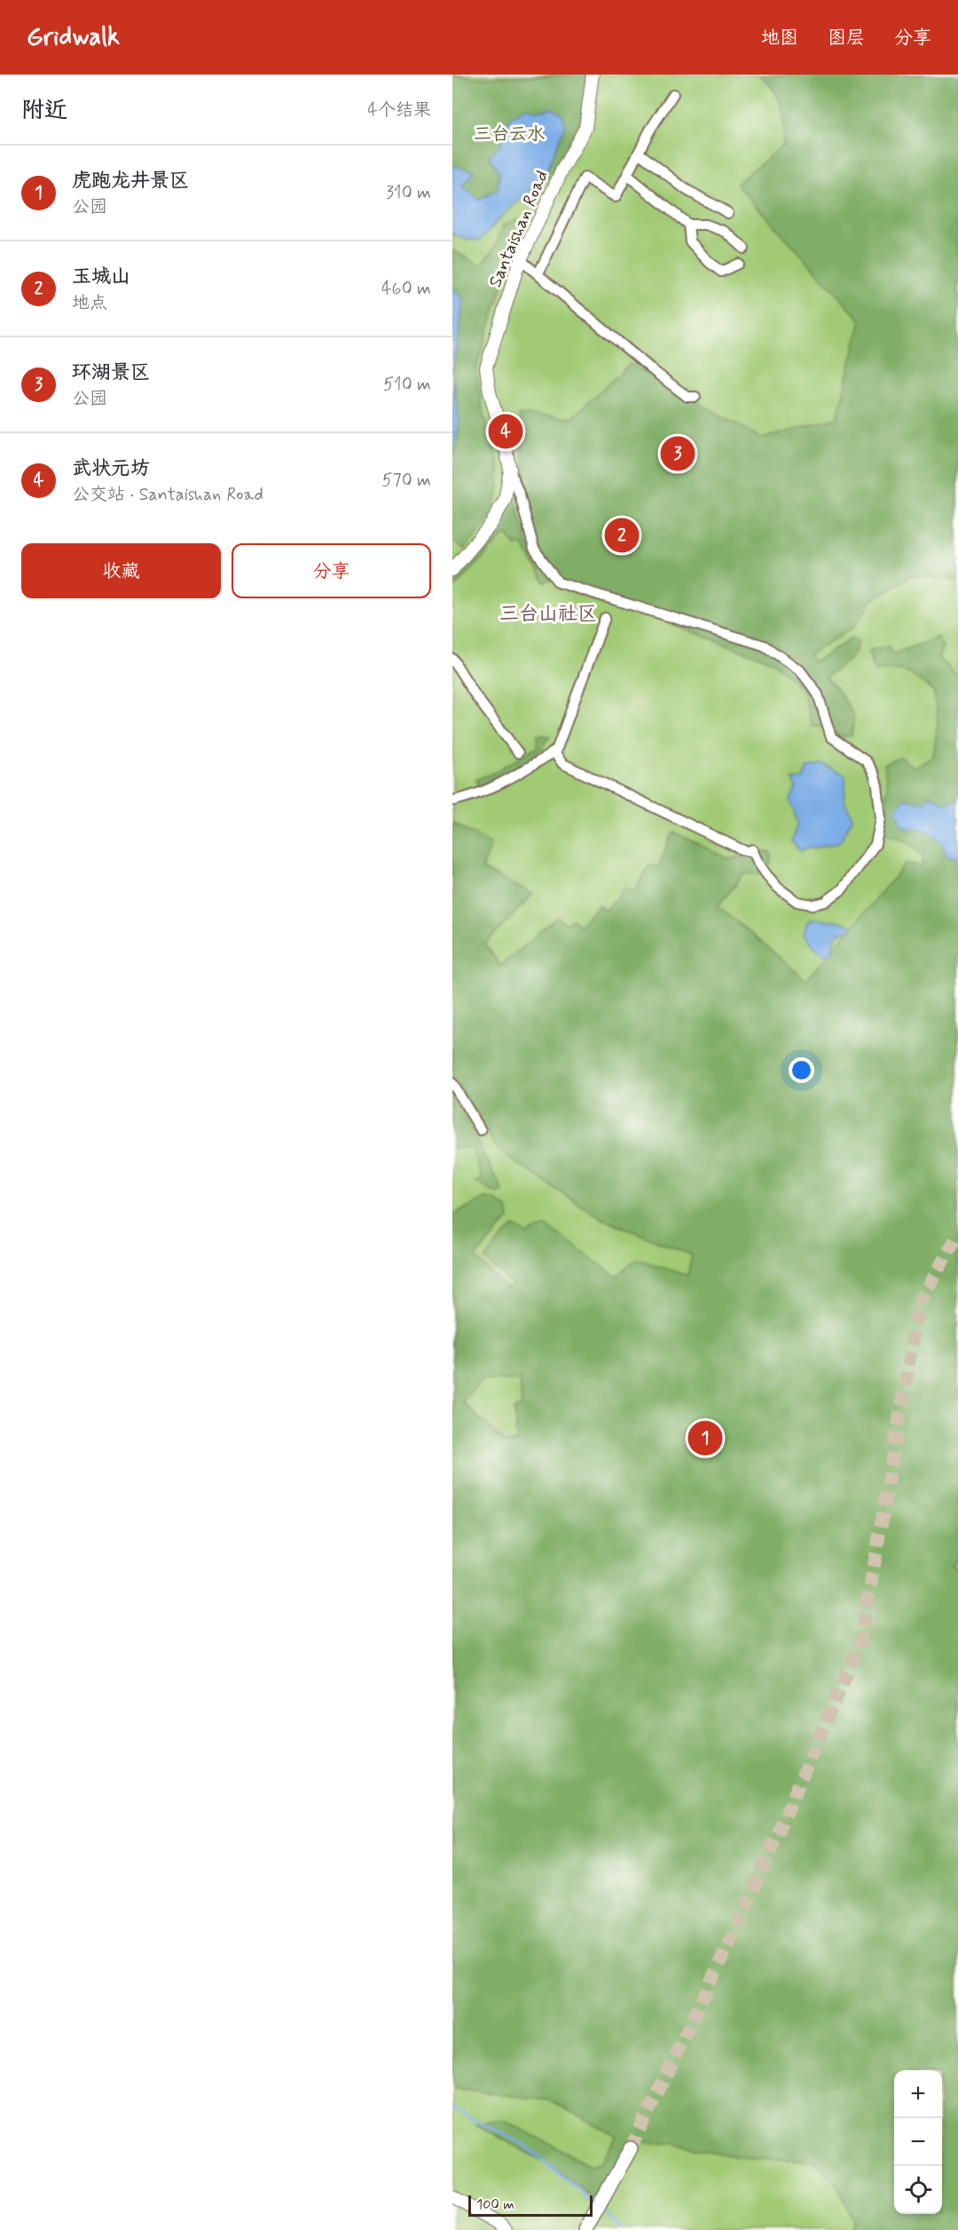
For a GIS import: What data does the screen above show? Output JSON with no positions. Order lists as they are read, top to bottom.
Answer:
{
  "streets": {
    "street": ["Santaishan Road"]
  },
  "districts": ["三台山社区"],
  "parks": ["三台云水"],
  "scale_bar": "100 m",
  "page": {
    "header": "Gridwalk",
    "nav": ["地图", "图层", "分享"],
    "heading": ["附近", "4个结果"],
    "list": [
      {
        "mark": "1",
        "name": "虎跑龙井景区",
        "note": "公园",
        "value": "310 m"
      },
      {
        "mark": "2",
        "name": "玉城山",
        "note": "地点",
        "value": "460 m"
      },
      {
        "mark": "3",
        "name": "环湖景区",
        "note": "公园",
        "value": "510 m"
      },
      {
        "mark": "4",
        "name": "武状元坊",
        "note": "公交站 · Santaishan Road",
        "value": "570 m"
      }
    ],
    "pins": [
      "4",
      "3",
      "2",
      "1"
    ],
    "buttons": ["收藏", "分享"],
    "map_buttons": ["+", "−"],
    "scale": "100 m"
  }
}
